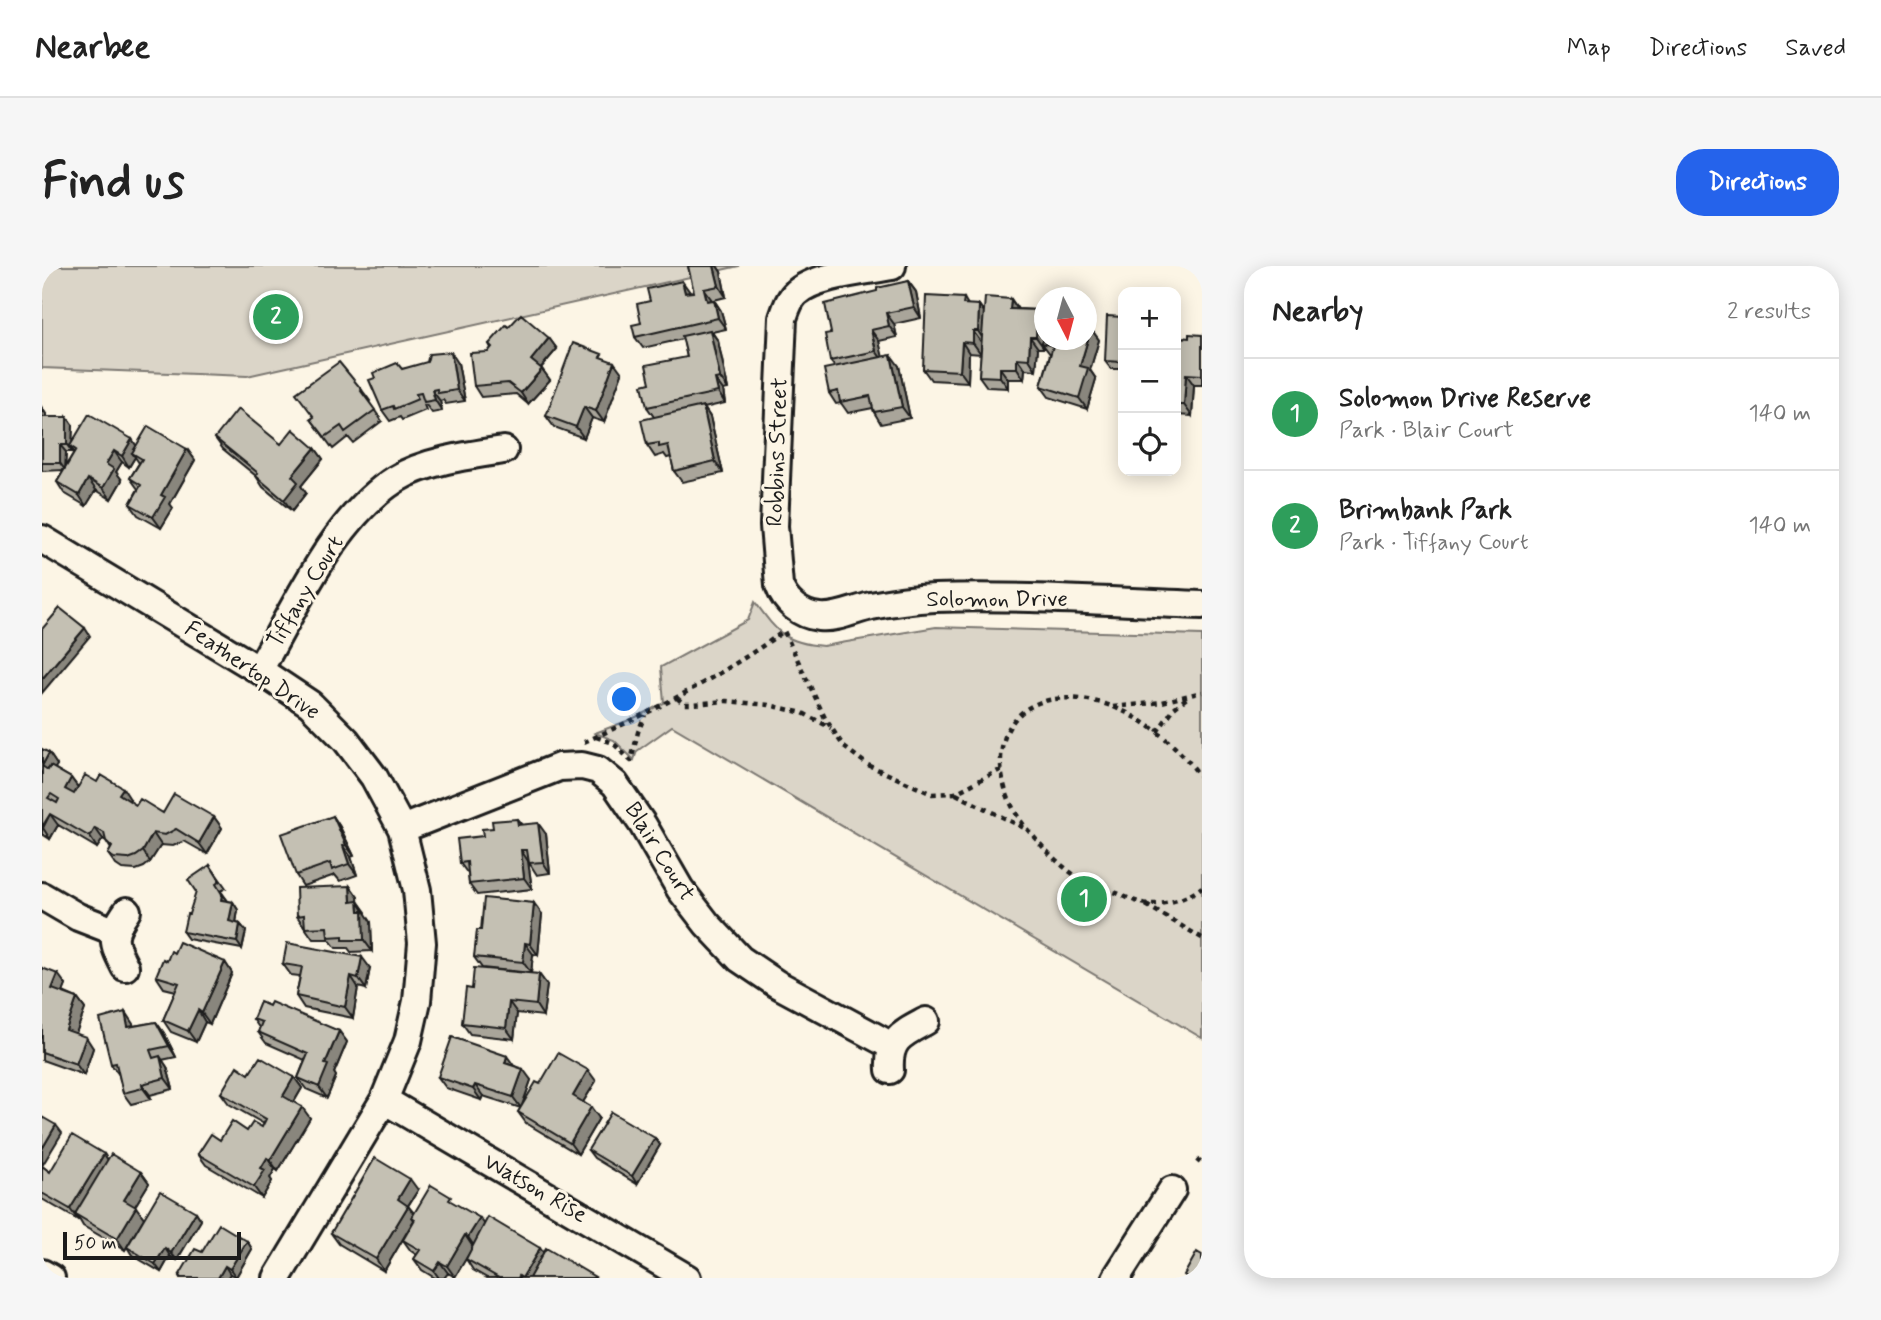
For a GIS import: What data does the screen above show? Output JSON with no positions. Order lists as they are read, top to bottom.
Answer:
{
  "streets": {
    "street": [
      "Robbins Street",
      "Tiffany Court",
      "Solomon Drive",
      "Feathertop Drive",
      "Blair Court",
      "Watson Rise"
    ]
  },
  "crossings": [
    ["Robbins Street", "Solomon Drive"],
    ["Tiffany Court", "Feathertop Drive"],
    ["Feathertop Drive", "Blair Court"],
    ["Feathertop Drive", "Watson Rise"]
  ],
  "scale_bar": "50 m",
  "north": "bottom",
  "page": {
    "header": "Nearbee",
    "nav": ["Map", "Directions", "Saved"],
    "buttons": "Directions",
    "title": "Find us",
    "heading": ["Nearby", "2 results"],
    "map_buttons": ["+", "−"],
    "pins": ["2", "1"],
    "list": [
      {
        "mark": "1",
        "name": "Solomon Drive Reserve",
        "note": "Park · Blair Court",
        "value": "140 m"
      },
      {
        "mark": "2",
        "name": "Brimbank Park",
        "note": "Park · Tiffany Court",
        "value": "140 m"
      }
    ],
    "scale": "50 m"
  }
}
